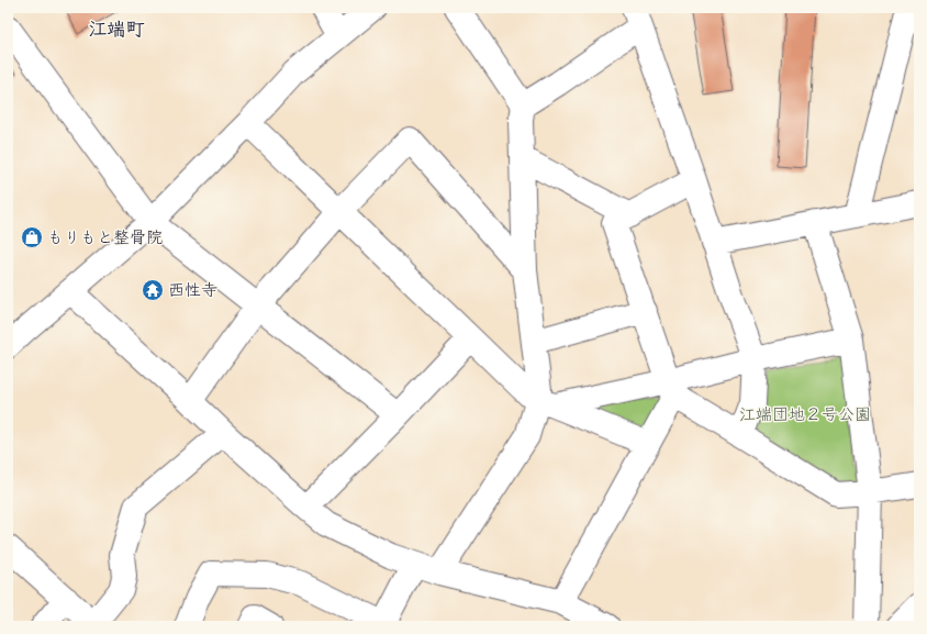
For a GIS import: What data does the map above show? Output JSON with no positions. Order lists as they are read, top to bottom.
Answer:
{
  "districts": ["江端町"],
  "parks": ["江端団地２号公園"],
  "places": {
    "shop": ["もりもと整骨院"],
    "temple": ["西性寺"]
  }
}
